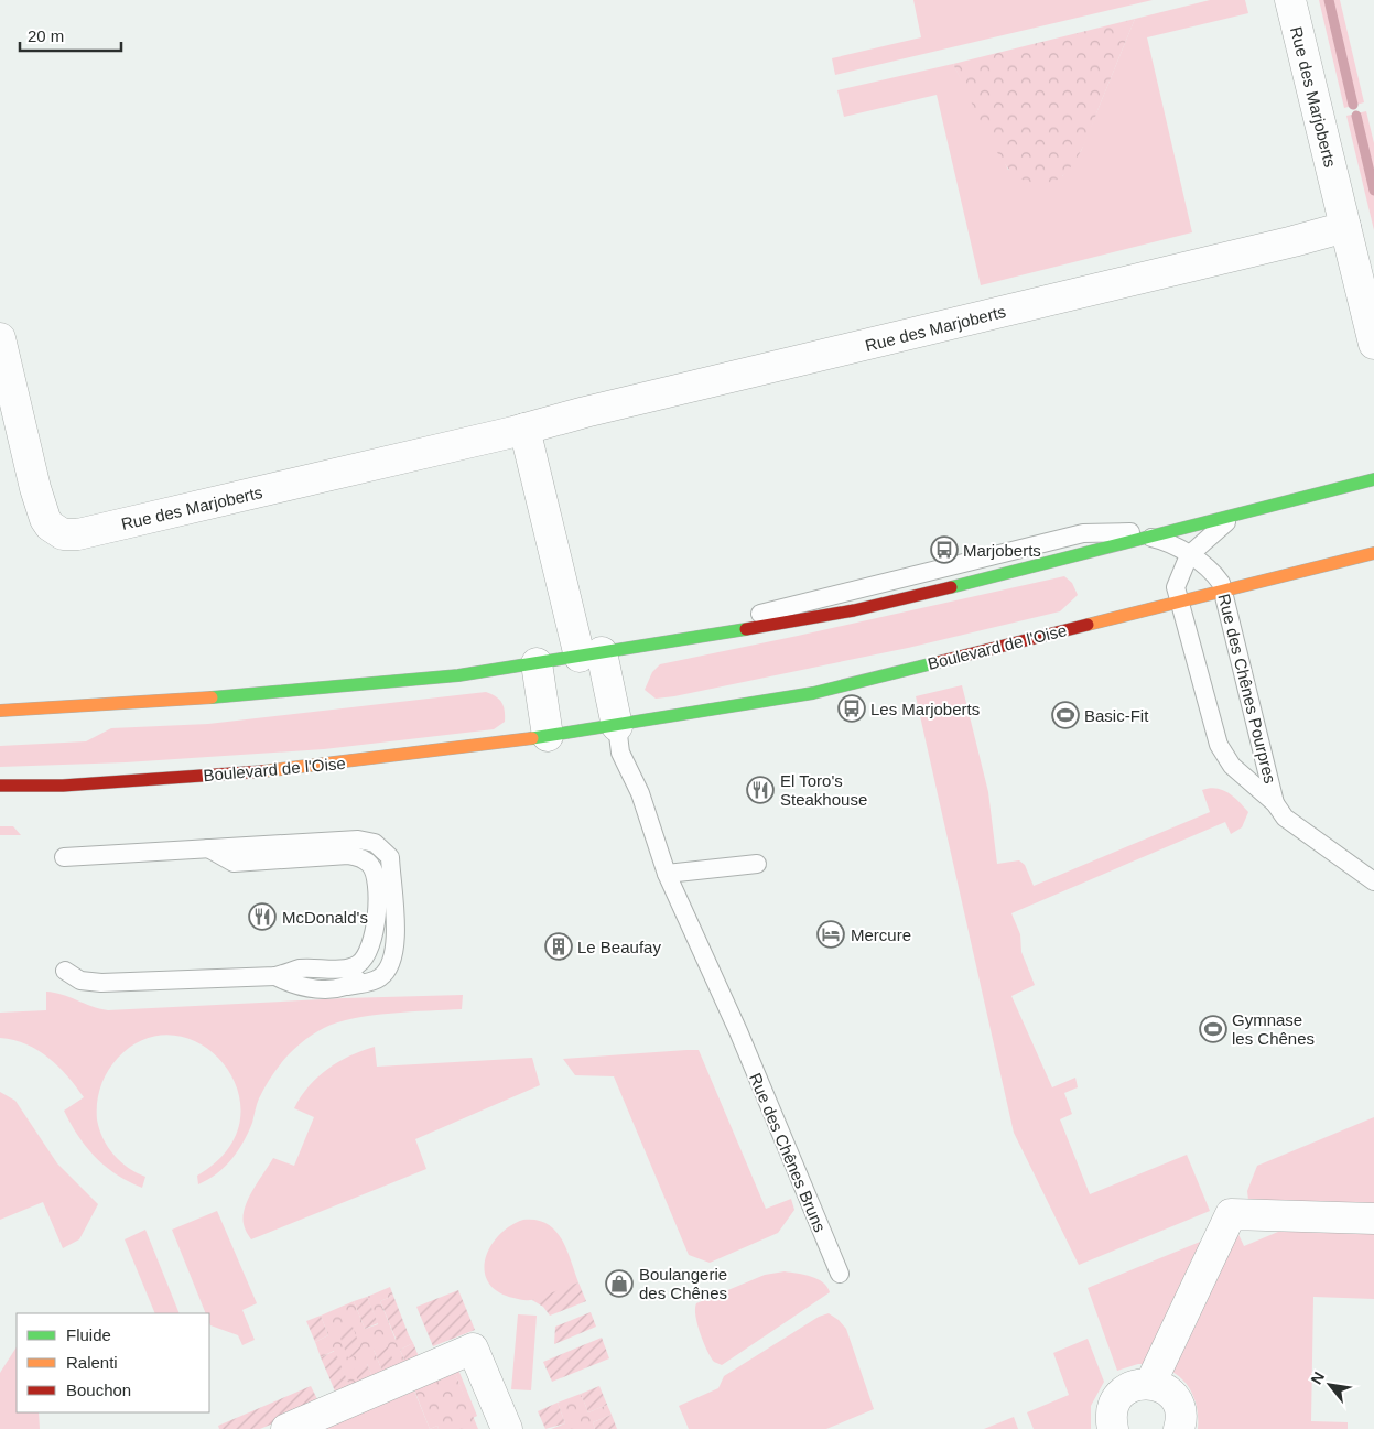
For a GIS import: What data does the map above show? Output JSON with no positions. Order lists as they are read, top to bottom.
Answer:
{
  "streets": {
    "main road": ["Boulevard de l'Oise"],
    "street": ["Rue des Marjoberts"],
    "lane": ["Rue des Chênes Pourpres", "Rue des Chênes Bruns"]
  },
  "crossings": [
    ["Boulevard de l'Oise", "Rue des Chênes Pourpres"],
    ["Boulevard de l'Oise", "Rue des Chênes Bruns"]
  ],
  "places": {
    "bus stop": ["Marjoberts", "Les Marjoberts"],
    "sports": ["Basic-Fit", "Gymnase les Chênes"],
    "restaurant": ["El Toro's Steakhouse", "McDonald's"],
    "hotel": ["Mercure"],
    "building": ["Le Beaufay"],
    "shop": ["Boulangerie des Chênes"]
  },
  "legend": ["Fluide", "Ralenti", "Bouchon"],
  "scale_bar": "20 m",
  "north": "top left"
}
